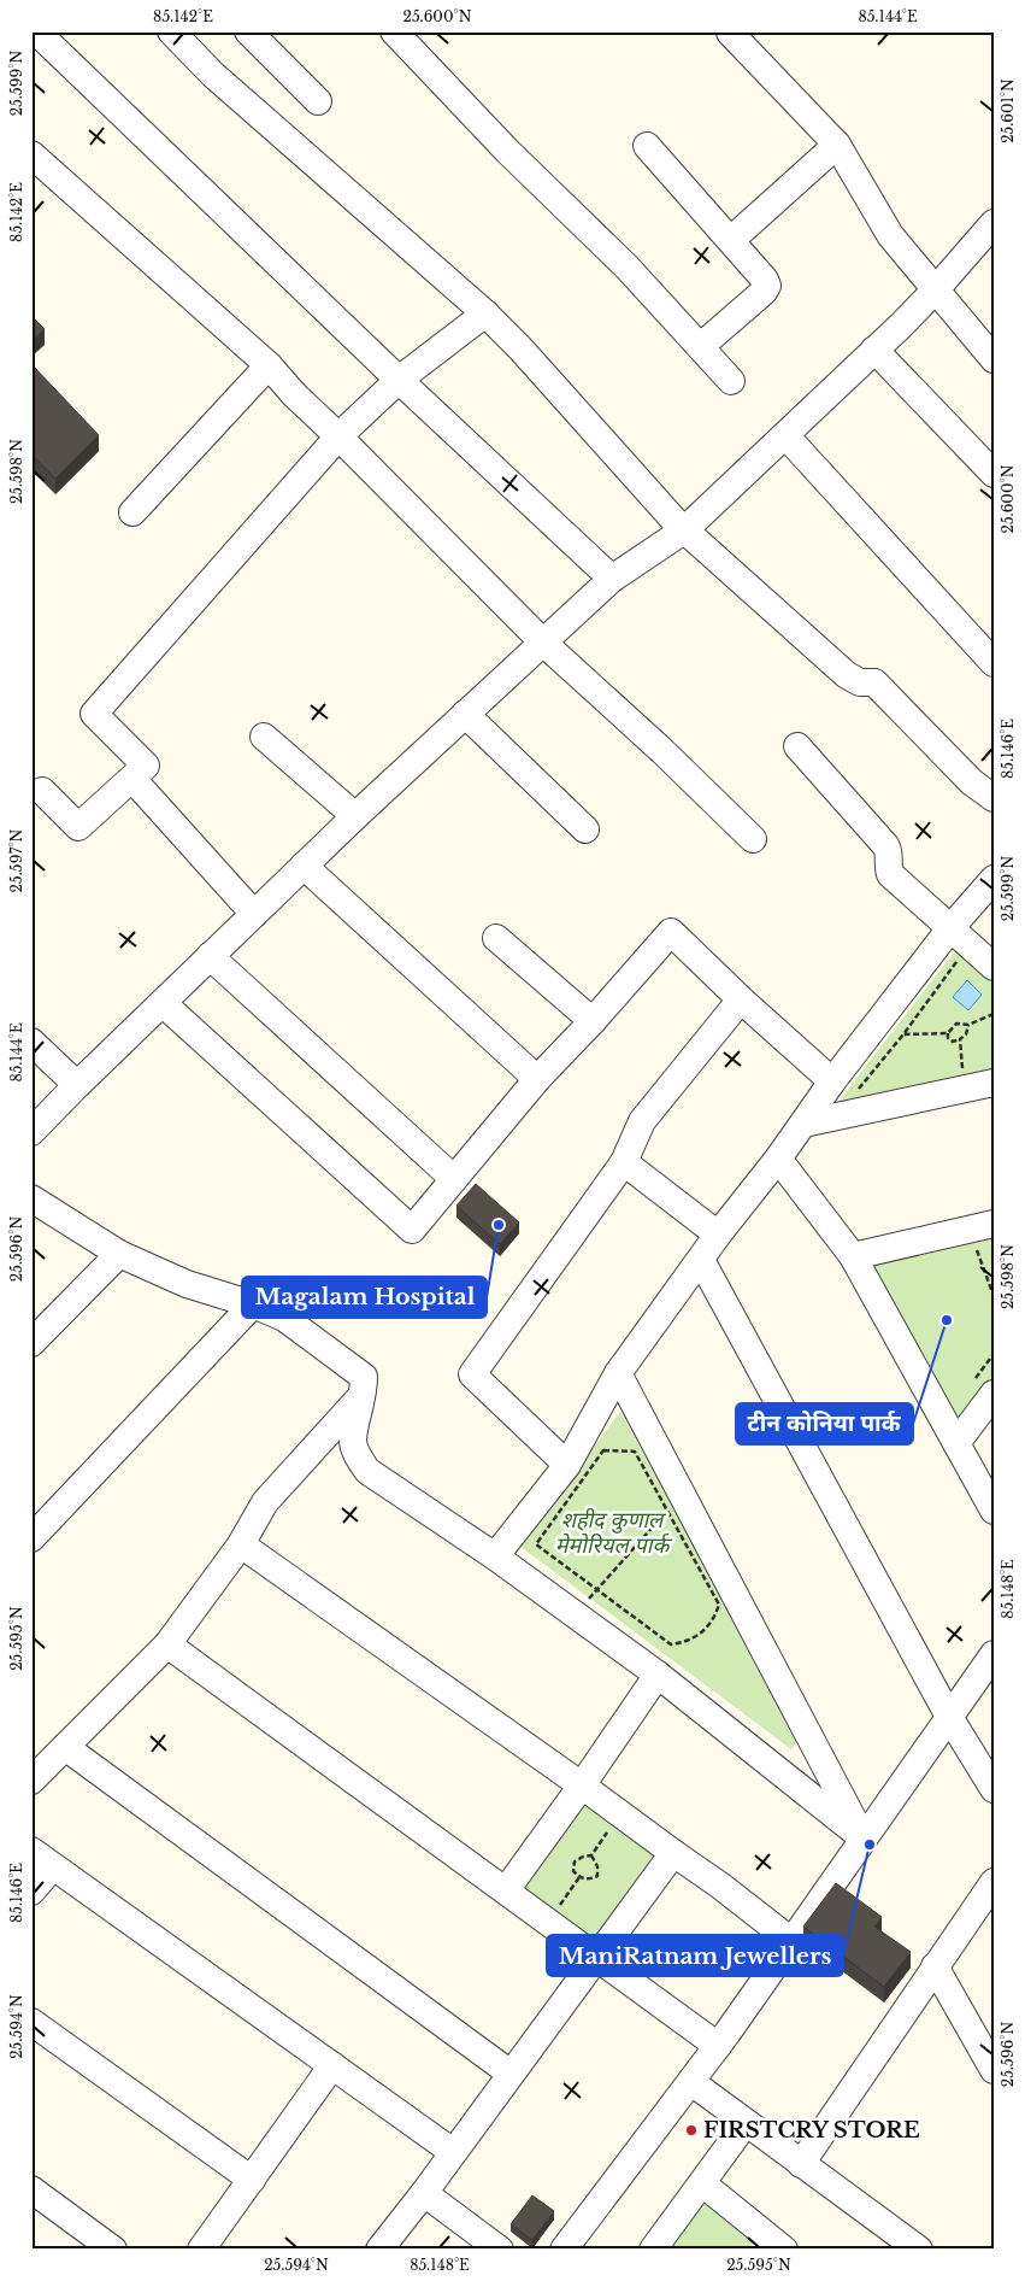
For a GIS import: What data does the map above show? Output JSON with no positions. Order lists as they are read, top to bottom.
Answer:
{
  "parks": ["शहीद कुणाल मेमोरियल पार्क"],
  "places": [
    "Magalam Hospital",
    "टीन कोनिया पार्क",
    "ManiRatnam Jewellers",
    "FIRSTCRY STORE"
  ],
  "coordinates": [
    "85.142°E",
    "25.600°N",
    "85.144°E",
    "25.599°N",
    "25.601°N",
    "25.598°N",
    "85.146°E",
    "25.597°N",
    "25.596°N",
    "85.148°E",
    "25.595°N",
    "25.594°N"
  ]
}
